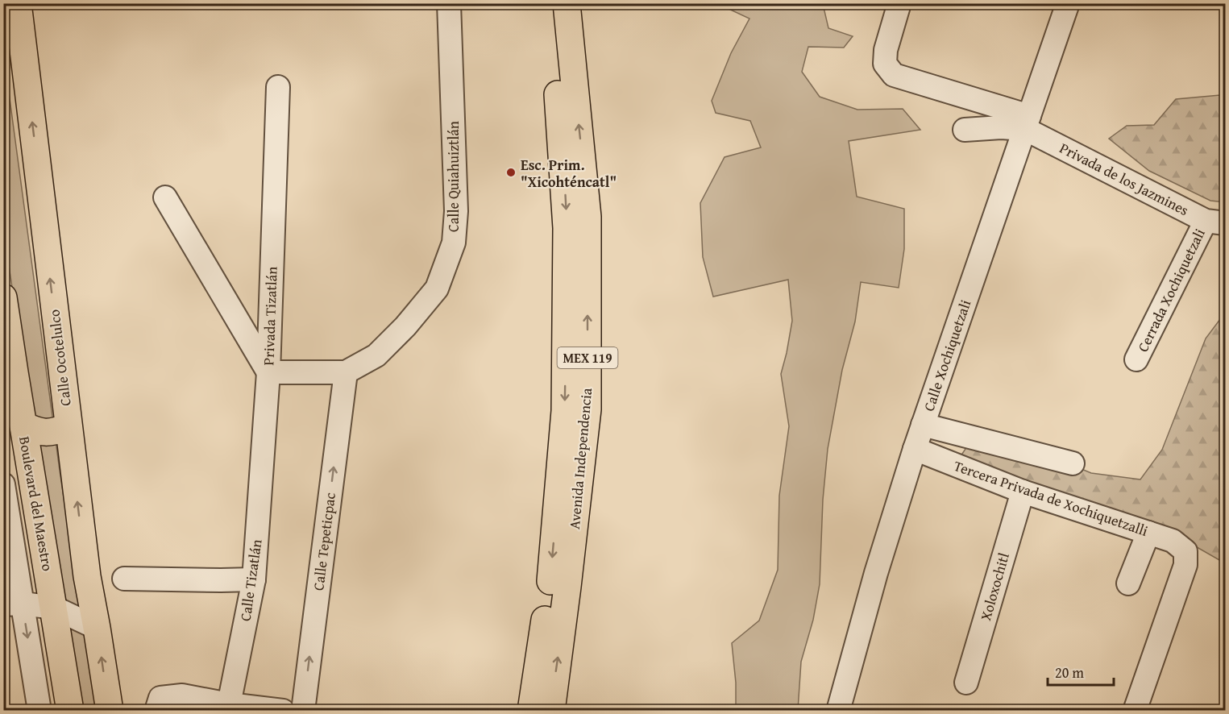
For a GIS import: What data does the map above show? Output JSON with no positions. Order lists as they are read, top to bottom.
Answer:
{
  "streets": {
    "main road": [
      "Calle Ocotelulco",
      "MEX 119",
      "Avenida Independencia",
      "Boulevard del Maestro"
    ],
    "street": [
      "Calle Quiahuiztlán",
      "Privada de los Jazmines",
      "Cerrada Xochiquetzali",
      "Privada Tizatlán",
      "Calle Xochiquetzali",
      "Tercera Privada de Xochiquetzalli",
      "Calle Tepeticpac",
      "Calle Tizatlán",
      "Xoloxochitl"
    ]
  },
  "crossings": [
    ["Calle Quiahuiztlán", "Privada Tizatlán"],
    ["Calle Quiahuiztlán", "Calle Tepeticpac"],
    ["Calle Quiahuiztlán", "Calle Tizatlán"],
    ["Privada de los Jazmines", "Cerrada Xochiquetzali"],
    ["Privada de los Jazmines", "Calle Xochiquetzali"],
    ["Privada Tizatlán", "Calle Tizatlán"],
    ["Calle Xochiquetzali", "Tercera Privada de Xochiquetzalli"],
    ["Tercera Privada de Xochiquetzalli", "Xoloxochitl"]
  ],
  "one_way": ["Calle Ocotelulco", "Calle Tepeticpac"],
  "places": ["Esc. Prim. \"Xicohténcatl\""],
  "scale_bar": "20 m"
}
